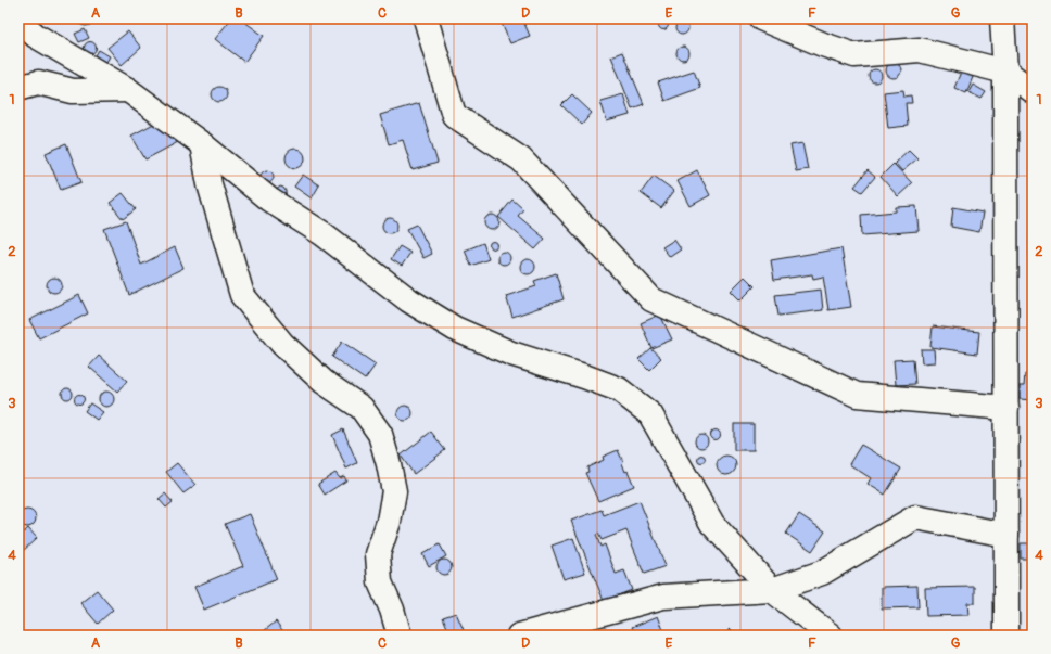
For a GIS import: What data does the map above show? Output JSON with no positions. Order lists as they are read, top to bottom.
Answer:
{
  "grid": {
    "columns": [
      "A",
      "B",
      "C",
      "D",
      "E",
      "F",
      "G"
    ],
    "rows": [
      "1",
      "2",
      "3",
      "4"
    ]
  }
}
